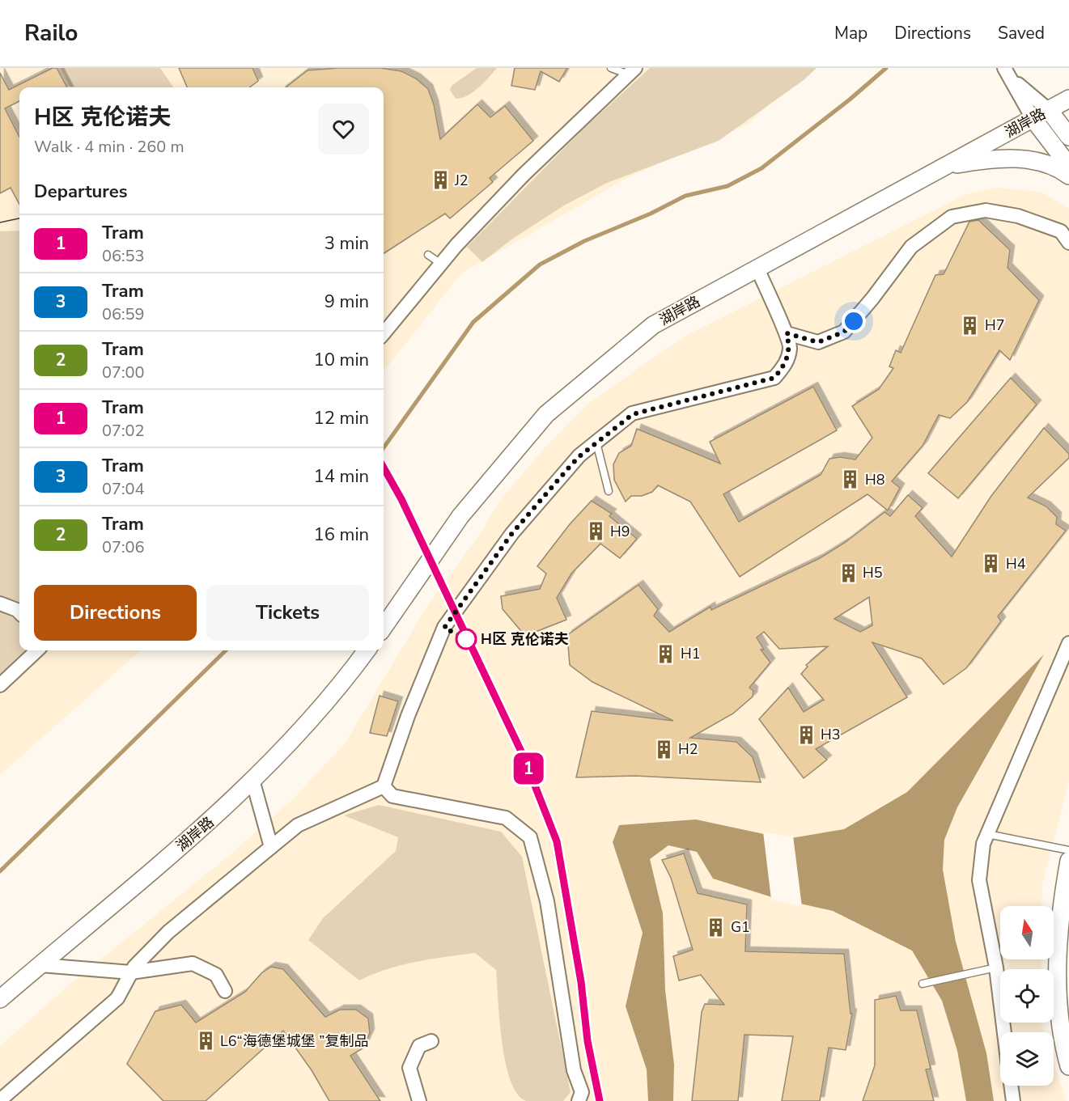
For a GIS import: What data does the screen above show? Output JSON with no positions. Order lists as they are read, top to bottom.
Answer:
{
  "streets": {
    "street": ["湖岸路"]
  },
  "places": {
    "building": [
      "J2",
      "H7",
      "H8",
      "H9",
      "H4",
      "H5",
      "H1",
      "H3",
      "H2",
      "G1",
      "L6“海德堡城堡 ”复制品"
    ],
    "other": ["H区 克伦诺夫"]
  },
  "lines": ["tram line 1"],
  "north": "top",
  "page": {
    "header": "Railo",
    "nav": ["Map", "Directions", "Saved"],
    "on_map": "1",
    "heading": [
      ["H区 克伦诺夫", "Walk · 4 min · 260 m"],
      "Departures"
    ],
    "list": [
      {
        "mark": "1",
        "name": "Tram",
        "note": "06:53",
        "value": "3 min"
      },
      {
        "mark": "3",
        "name": "Tram",
        "note": "06:59",
        "value": "9 min"
      },
      {
        "mark": "2",
        "name": "Tram",
        "note": "07:00",
        "value": "10 min"
      },
      {
        "mark": "1",
        "name": "Tram",
        "note": "07:02",
        "value": "12 min"
      },
      {
        "mark": "3",
        "name": "Tram",
        "note": "07:04",
        "value": "14 min"
      },
      {
        "mark": "2",
        "name": "Tram",
        "note": "07:06",
        "value": "16 min"
      }
    ],
    "buttons": ["Directions", "Tickets"]
  }
}
